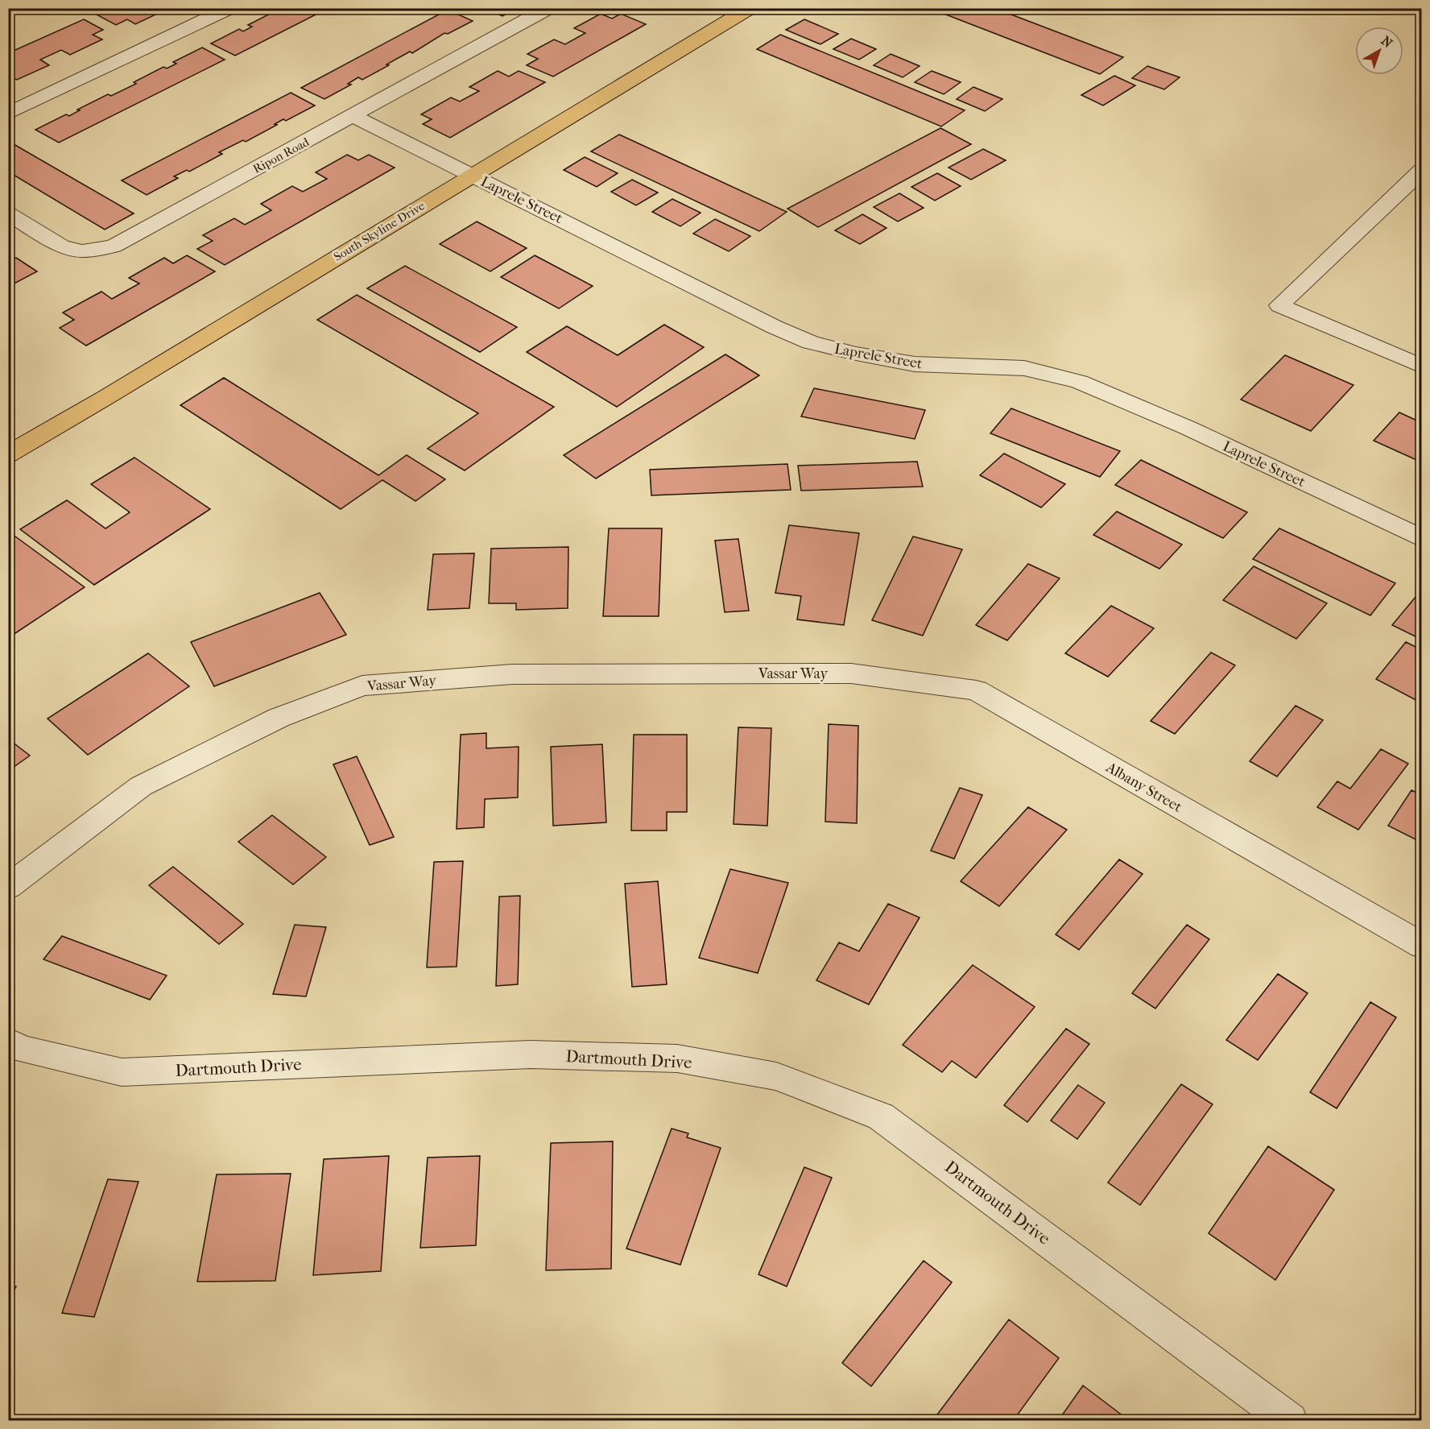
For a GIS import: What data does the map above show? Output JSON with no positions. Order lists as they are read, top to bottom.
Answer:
{
  "streets": {
    "main road": ["South Skyline Drive"],
    "street": [
      "Ripon Road",
      "Laprele Street",
      "Vassar Way",
      "Albany Street",
      "Dartmouth Drive"
    ]
  },
  "crossings": [
    ["Ripon Road", "Laprele Street"],
    ["Laprele Street", "South Skyline Drive"],
    ["Vassar Way", "Albany Street"]
  ],
  "north": "top right"
}
